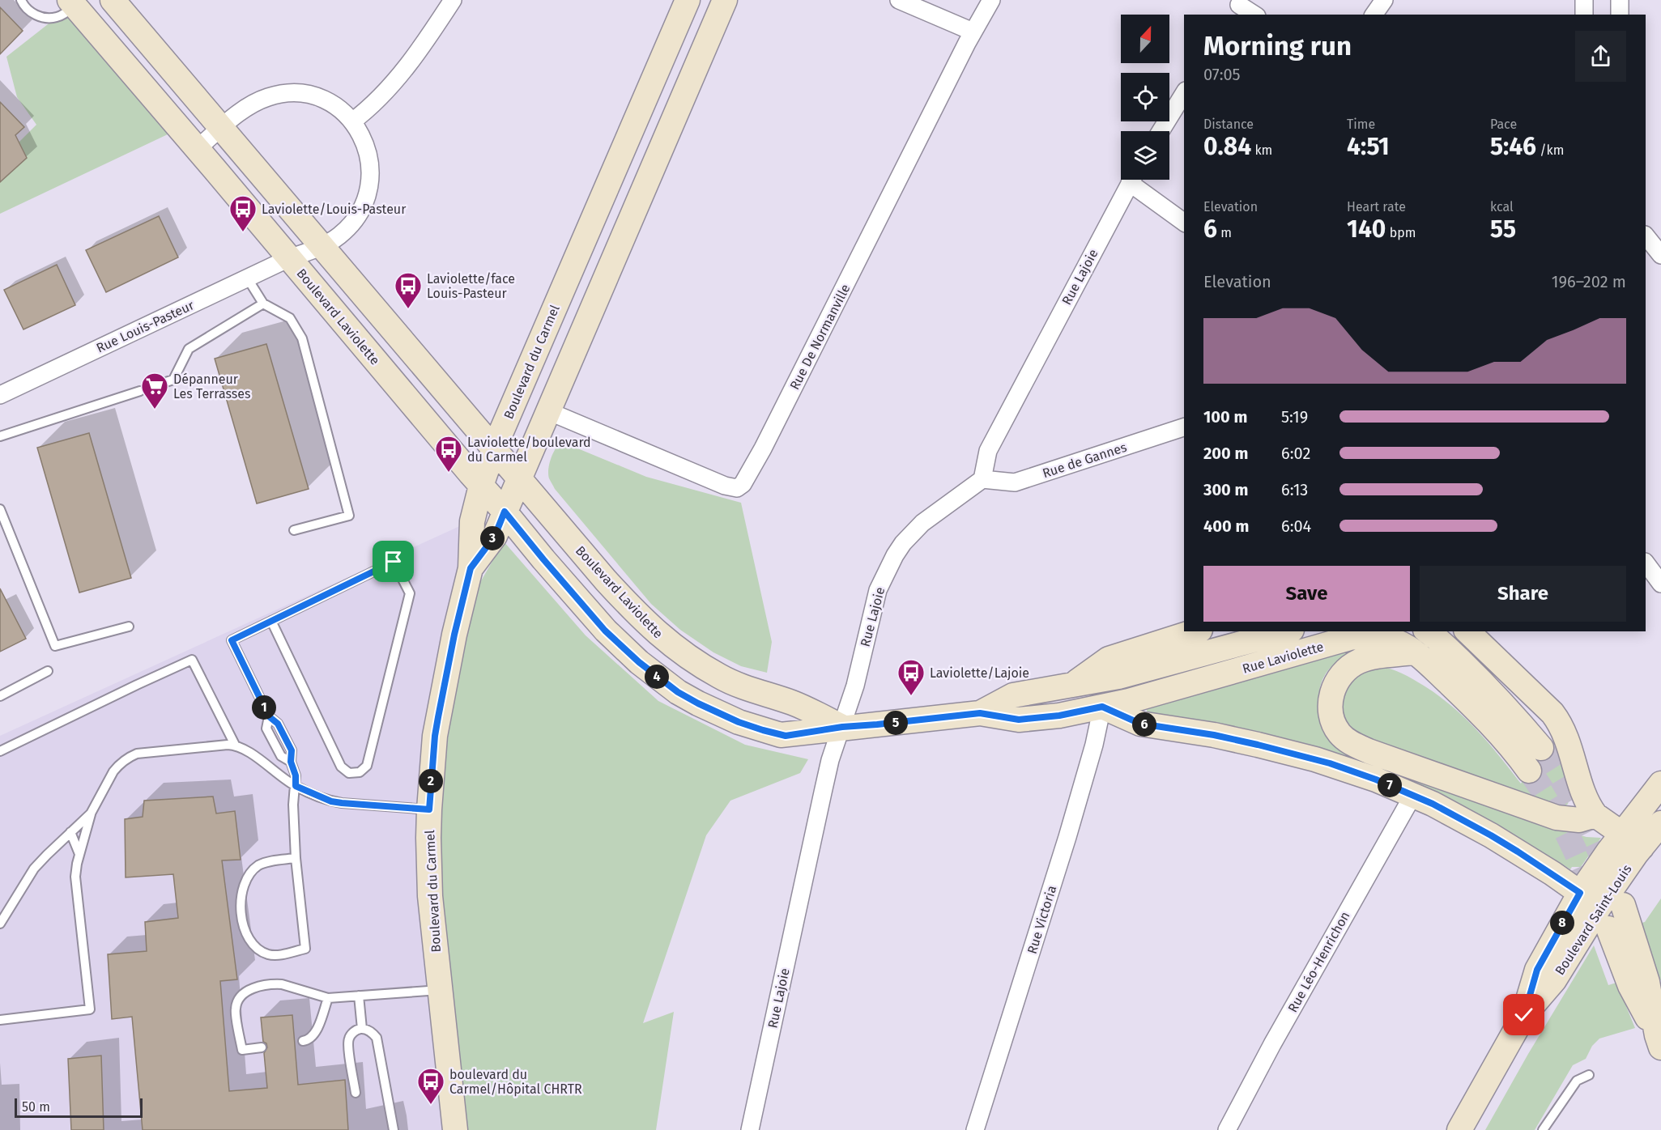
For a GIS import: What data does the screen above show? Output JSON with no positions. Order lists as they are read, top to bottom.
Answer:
{
  "streets": {
    "main road": [
      "Boulevard Laviolette",
      "Boulevard du Carmel",
      "Rue Laviolette",
      "Boulevard Saint-Louis"
    ],
    "street": [
      "Rue Lajoie",
      "Rue Louis-Pasteur",
      "Rue De Normanville",
      "Rue de Gannes",
      "Rue Victoria",
      "Rue Léo-Henrichon"
    ]
  },
  "crossings": [
    ["Rue Lajoie", "Boulevard Laviolette"],
    ["Rue Lajoie", "Rue de Gannes"],
    ["Rue Lajoie", "Rue Laviolette"],
    ["Boulevard Laviolette", "Rue Louis-Pasteur"],
    ["Boulevard Laviolette", "Boulevard du Carmel"],
    ["Boulevard Laviolette", "Rue Laviolette"],
    ["Rue De Normanville", "Boulevard du Carmel"],
    ["Rue Laviolette", "Rue Victoria"]
  ],
  "places": {
    "bus stop": [
      "Laviolette/Louis-Pasteur",
      "Laviolette/face Louis-Pasteur",
      "Laviolette/boulevard du Carmel",
      "Laviolette/Lajoie",
      "boulevard du Carmel/Hôpital CHRTR"
    ],
    "supermarket": ["Dépanneur Les Terrasses"]
  },
  "scale_bar": "50 m",
  "north": "top",
  "page": {
    "heading": ["Morning run", "07:05"],
    "stats": [
      ["Distance", "0.84 km"],
      ["Time", "4:51"],
      ["Pace", "5:46 /km"],
      ["Elevation", "6 m"],
      ["Heart rate", "140 bpm"],
      ["kcal", "55"]
    ],
    "chart": ["Elevation", "196–202 m"],
    "list": [
      {
        "name": "100 m",
        "note": "5:19"
      },
      {
        "name": "200 m",
        "note": "6:02"
      },
      {
        "name": "300 m",
        "note": "6:13"
      },
      {
        "name": "400 m",
        "note": "6:04"
      }
    ],
    "pins": [
      "3",
      "4",
      "1",
      "5",
      "6",
      "2",
      "7",
      "8"
    ],
    "buttons": ["Save", "Share"],
    "scale": "50 m"
  }
}
